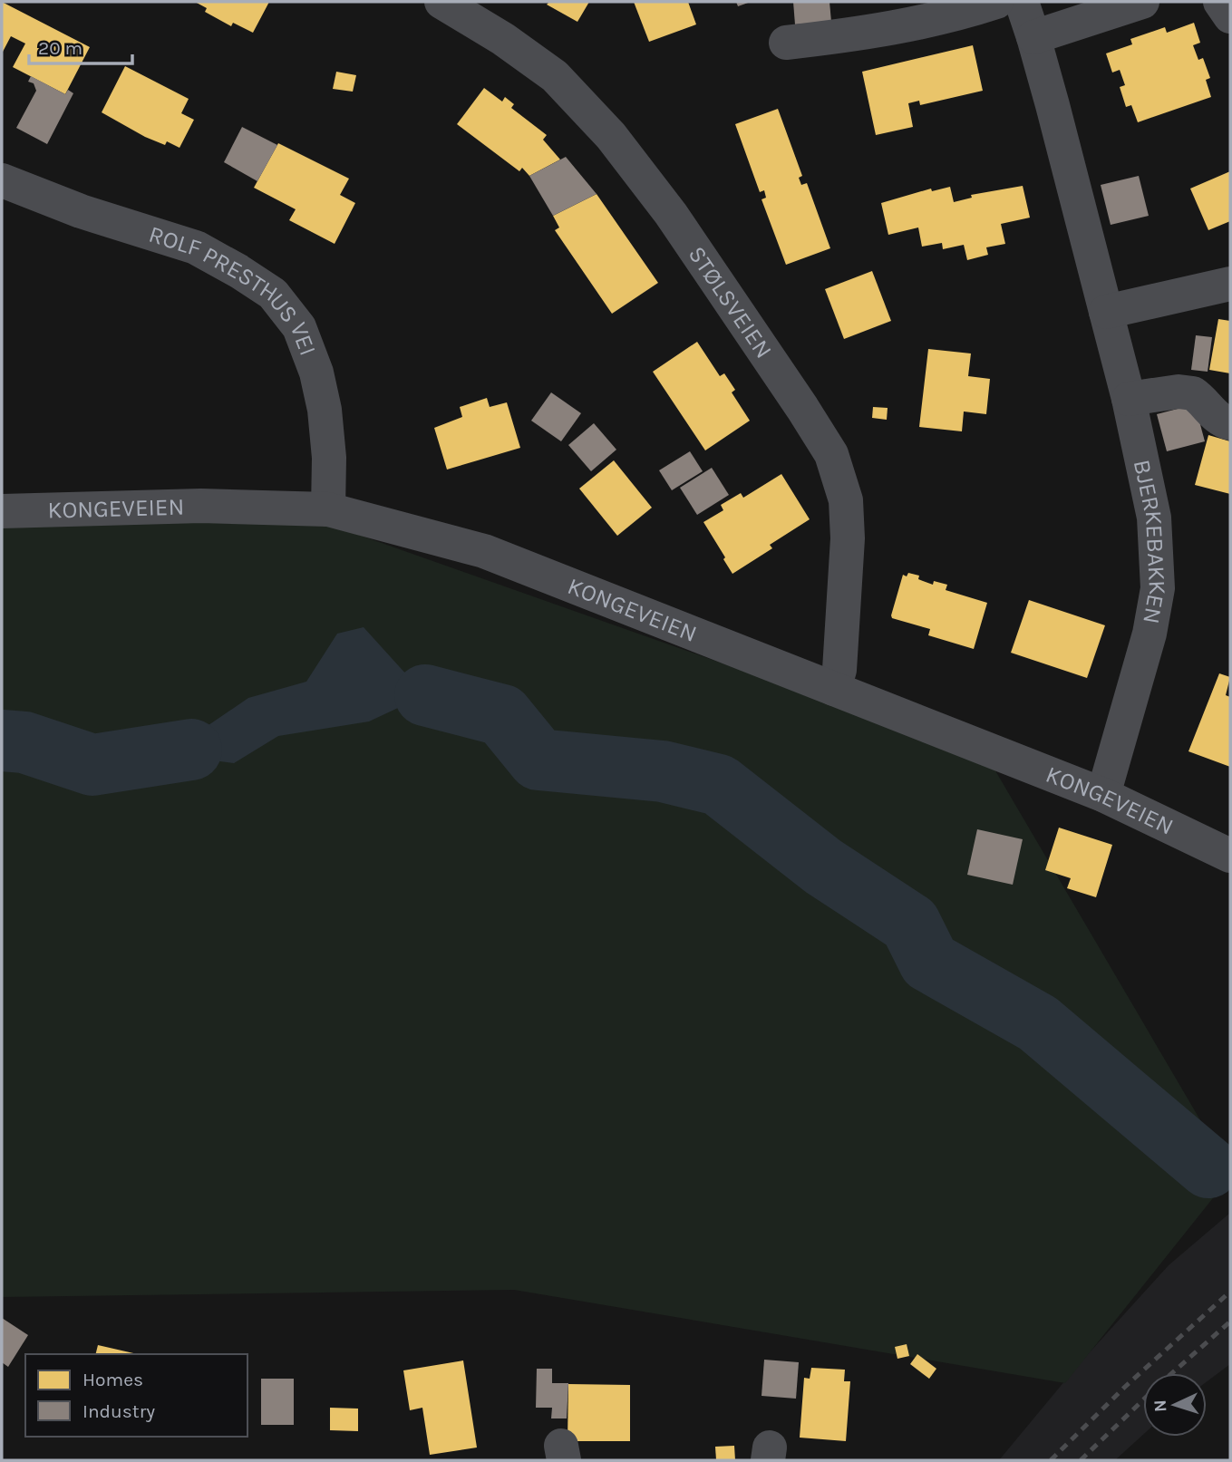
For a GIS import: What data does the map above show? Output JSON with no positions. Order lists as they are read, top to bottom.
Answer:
{
  "streets": {
    "street": [
      "ROLF PRESTHUS VEI",
      "STØLSVEIEN",
      "KONGEVEIEN",
      "BJERKEBAKKEN"
    ]
  },
  "crossings": [
    ["ROLF PRESTHUS VEI", "KONGEVEIEN"],
    ["STØLSVEIEN", "KONGEVEIEN"],
    ["KONGEVEIEN", "BJERKEBAKKEN"]
  ],
  "legend": ["Homes", "Industry"],
  "scale_bar": "20 m",
  "north": "left"
}
